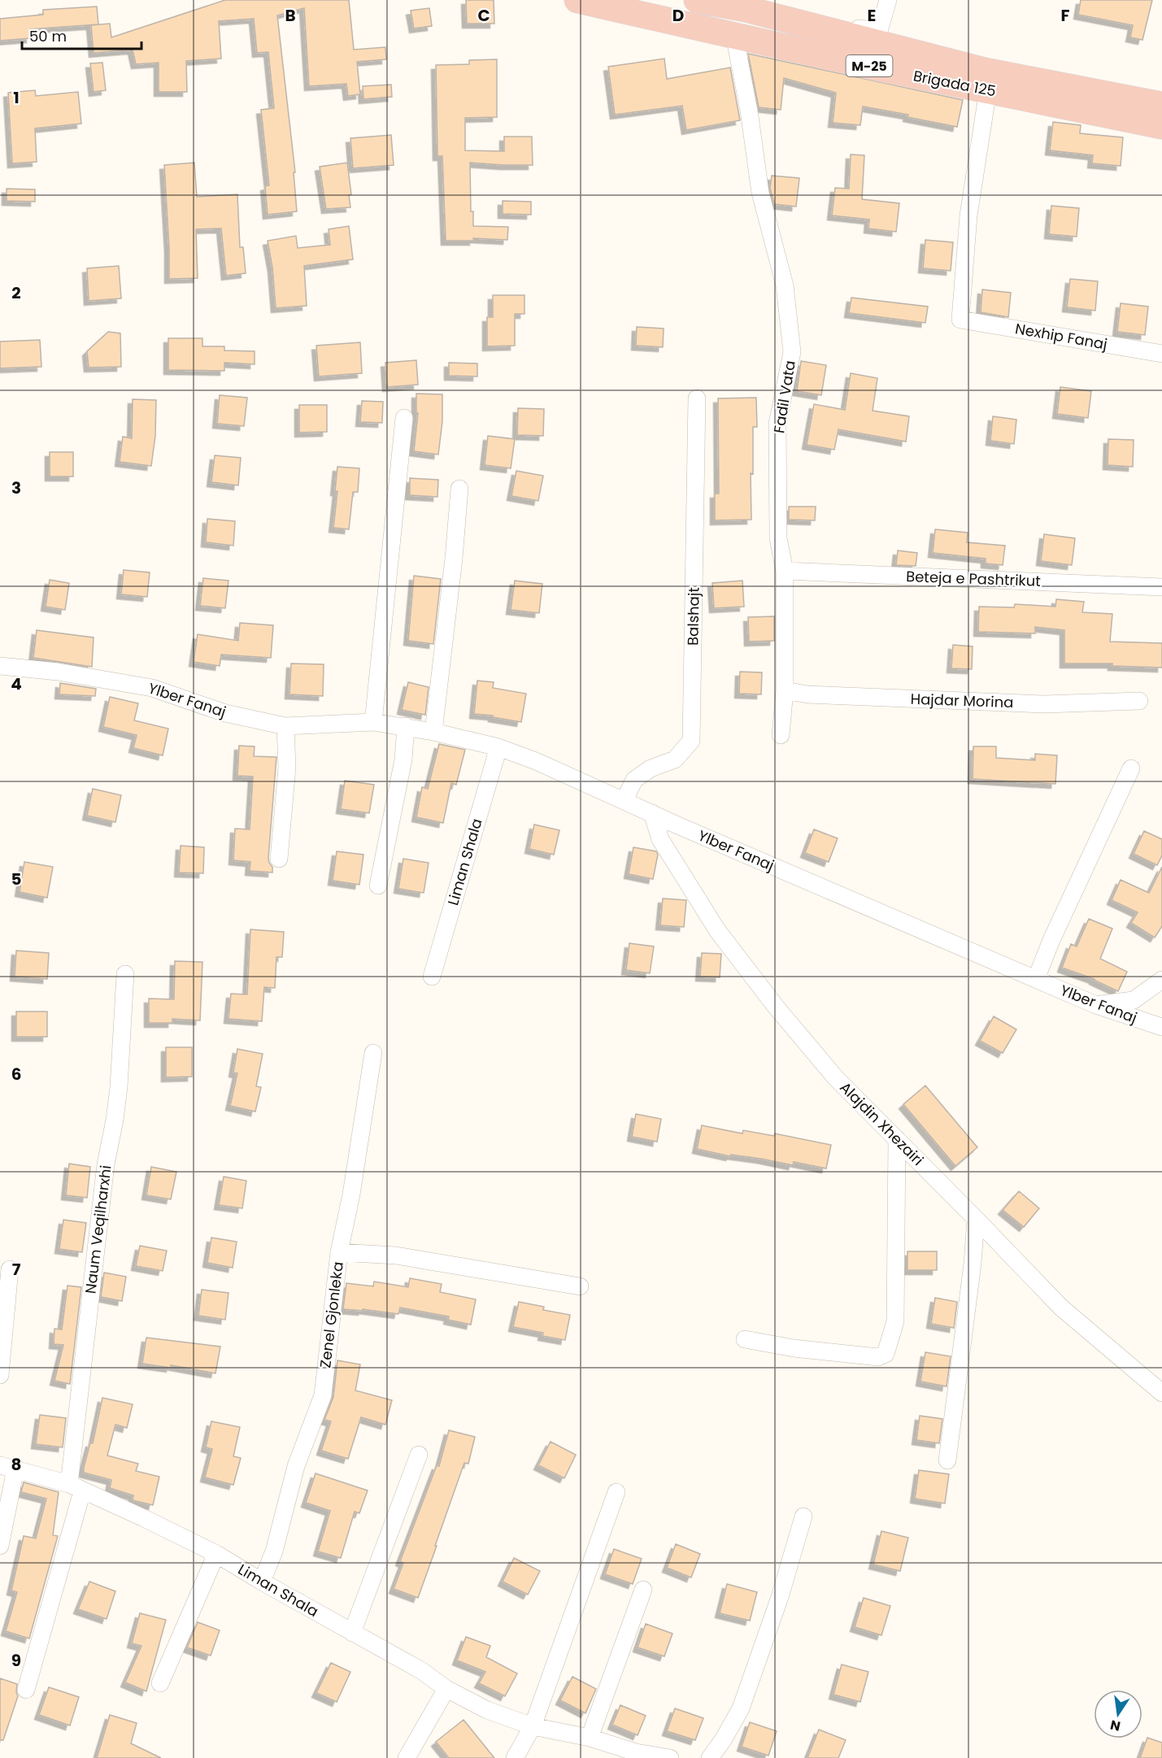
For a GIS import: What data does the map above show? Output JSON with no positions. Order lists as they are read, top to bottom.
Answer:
{
  "streets": {
    "main road": ["M-25", "Brigada 125"],
    "street": [
      "Nexhip Fanaj",
      "Fadil Vata",
      "Beteja e Pashtrikut",
      "Balshajt",
      "Ylber Fanaj",
      "Hajdar Morina",
      "Liman Shala",
      "Alajdin Xhezairi",
      "Naum Veqilharxhi",
      "Zenel Gjonleka"
    ]
  },
  "crossings": [
    ["Brigada 125", "Nexhip Fanaj"],
    ["Brigada 125", "Fadil Vata"],
    ["Fadil Vata", "Beteja e Pashtrikut"],
    ["Fadil Vata", "Hajdar Morina"],
    ["Balshajt", "Ylber Fanaj"],
    ["Ylber Fanaj", "Liman Shala"],
    ["Ylber Fanaj", "Alajdin Xhezairi"],
    ["Liman Shala", "Naum Veqilharxhi"],
    ["Liman Shala", "Zenel Gjonleka"]
  ],
  "scale_bar": "50 m",
  "north": "bottom",
  "grid": {
    "columns": [
      "B",
      "C",
      "D",
      "E",
      "F"
    ],
    "rows": [
      "1",
      "2",
      "3",
      "4",
      "5",
      "6",
      "7",
      "8",
      "9"
    ]
  }
}
